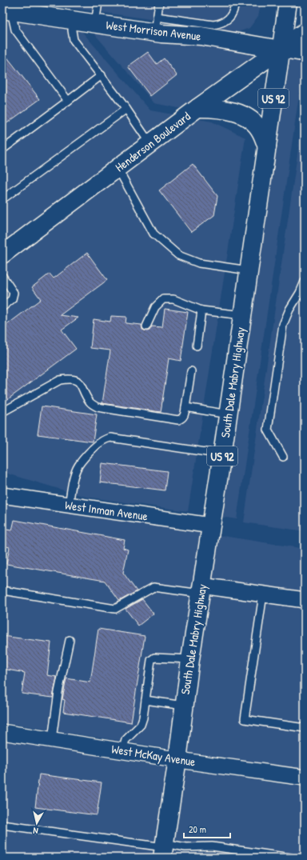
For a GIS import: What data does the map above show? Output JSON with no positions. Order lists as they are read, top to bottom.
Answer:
{
  "streets": {
    "main road": [
      "West Morrison Avenue",
      "US 92",
      "Henderson Boulevard",
      "South Dale Mabry Highway"
    ],
    "street": ["West Inman Avenue", "West McKay Avenue"]
  },
  "crossings": [
    ["West Morrison Avenue", "Henderson Boulevard"],
    ["West Morrison Avenue", "South Dale Mabry Highway"],
    ["Henderson Boulevard", "South Dale Mabry Highway"],
    ["South Dale Mabry Highway", "West Inman Avenue"],
    ["South Dale Mabry Highway", "West McKay Avenue"]
  ],
  "scale_bar": "20 m",
  "north": "bottom"
}
